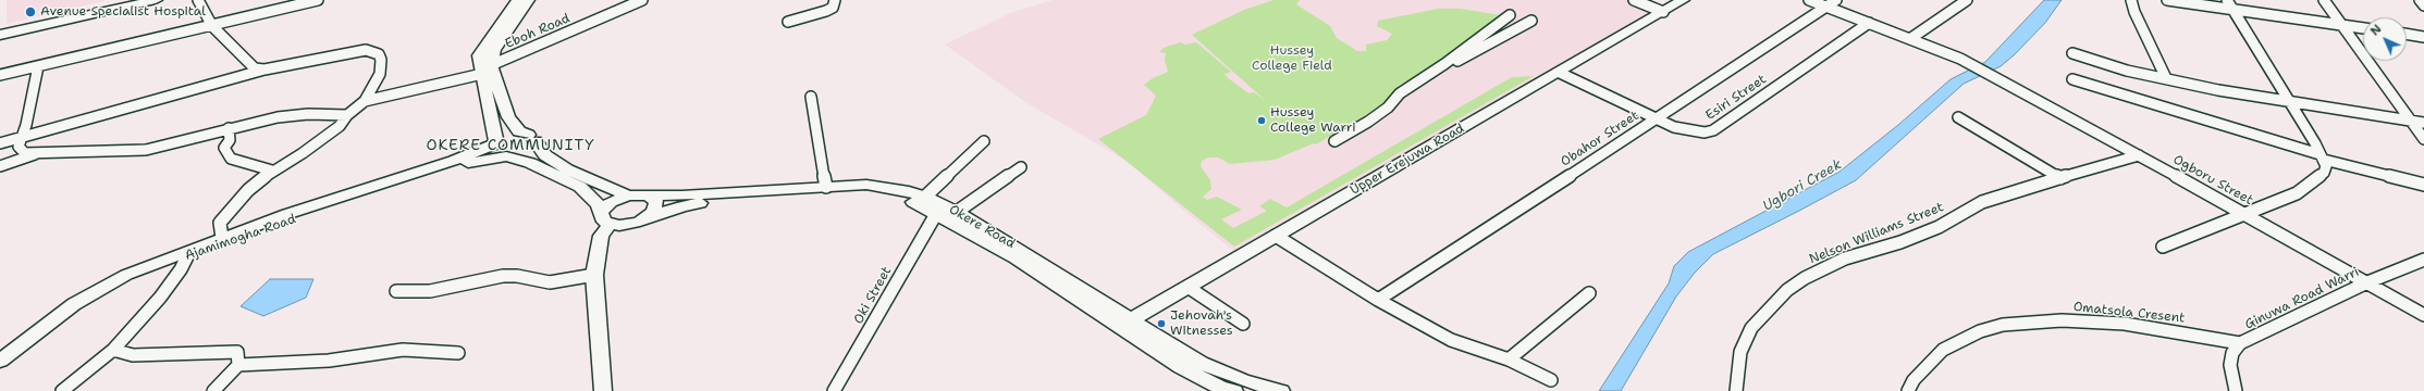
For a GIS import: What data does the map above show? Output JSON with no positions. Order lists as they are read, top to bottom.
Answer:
{
  "streets": {
    "main road": ["Upper Erejuwa Road", "Okere Road", "Ajamimogha Road"],
    "street": [
      "Eboh Road",
      "Esiri Street",
      "Obahor Street",
      "Ogboru Street",
      "Nelson Williams Street",
      "Oki Street",
      "Ginuwa Road Warri",
      "Omatsola Cresent"
    ]
  },
  "crossings": [
    ["Esiri Street", "Obahor Street"],
    ["Esiri Street", "Upper Erejuwa Road"],
    ["Esiri Street", "Ogboru Street"],
    ["Obahor Street", "Ogboru Street"],
    ["Upper Erejuwa Road", "Okere Road"],
    ["Ogboru Street", "Nelson Williams Street"],
    ["Ogboru Street", "Ginuwa Road Warri"],
    ["Okere Road", "Oki Street"],
    ["Ginuwa Road Warri", "Omatsola Cresent"]
  ],
  "districts": ["OKERE COMMUNITY"],
  "water": ["Ugbori Creek"],
  "parks": ["Hussey College Field"],
  "places": ["Avenue Specialist Hospital", "Hussey College Warri", "Jehovah's Witnesses"],
  "north": "top left"
}
